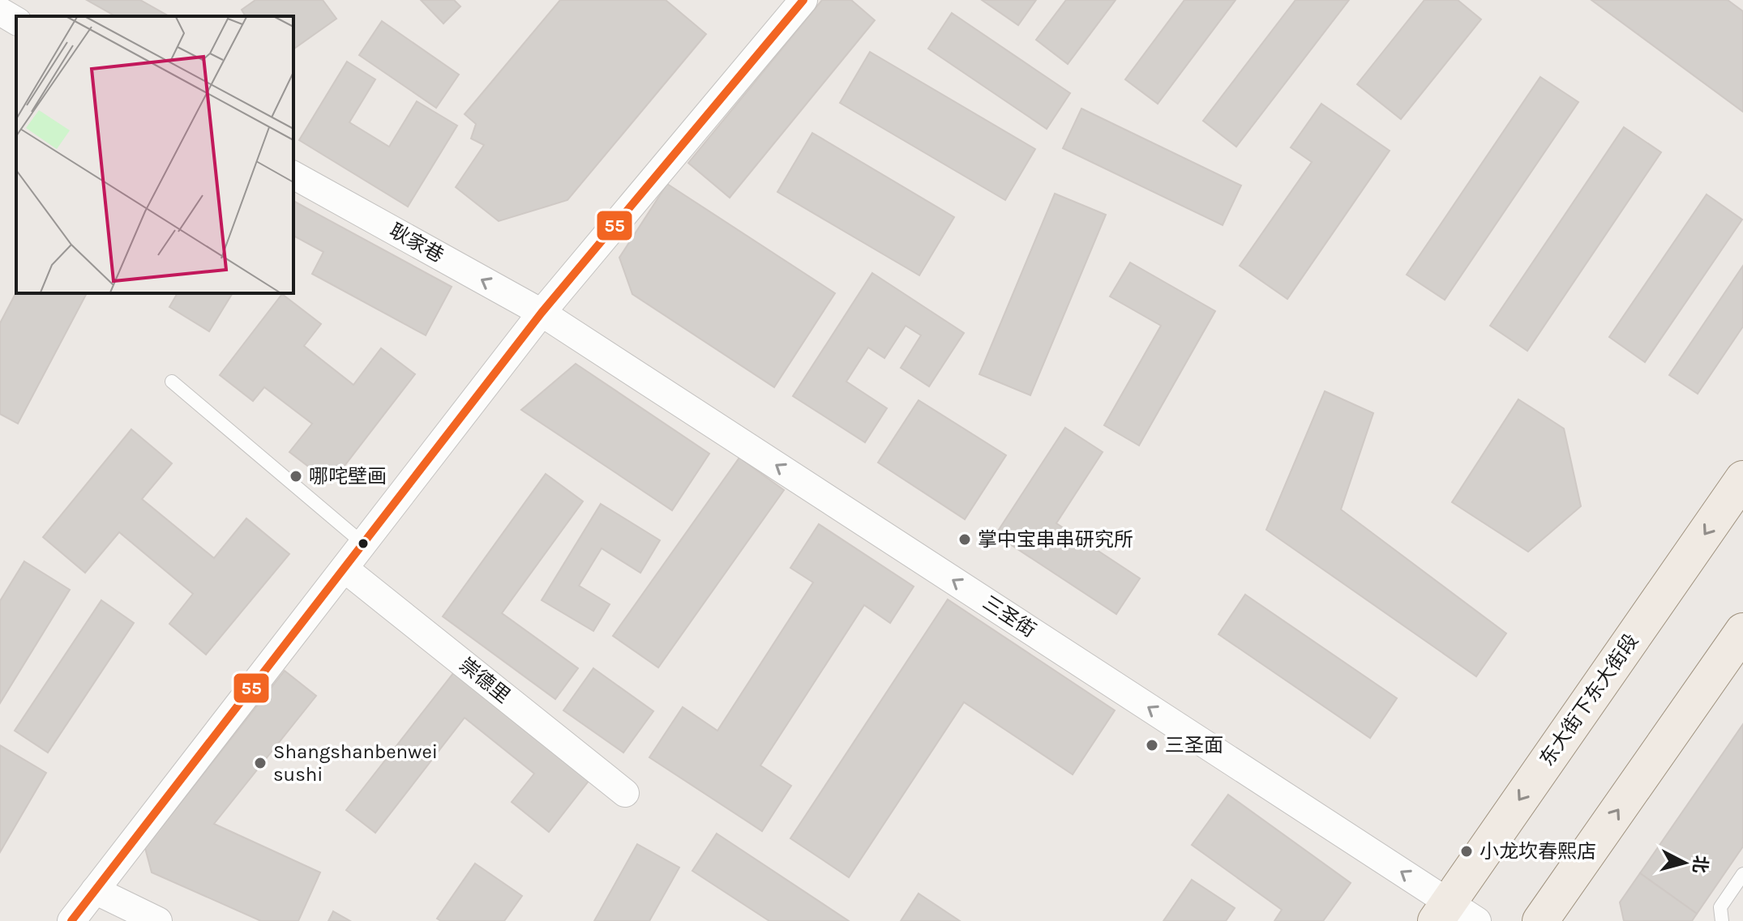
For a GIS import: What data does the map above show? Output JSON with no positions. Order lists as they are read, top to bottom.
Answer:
{
  "streets": {
    "main road": ["东大街下东大街段"],
    "street": ["耿家巷", "三圣街", "崇德里"]
  },
  "crossings": [
    ["耿家巷", "三圣街"],
    ["三圣街", "东大街下东大街段"]
  ],
  "one_way": ["耿家巷", "三圣街"],
  "places": [
    "哪咤壁画",
    "掌中宝串串研究所",
    "三圣面",
    "Shangshanbenwei sushi",
    "小龙坎春熙店"
  ],
  "lines": ["transit line 55"],
  "north": "right"
}
